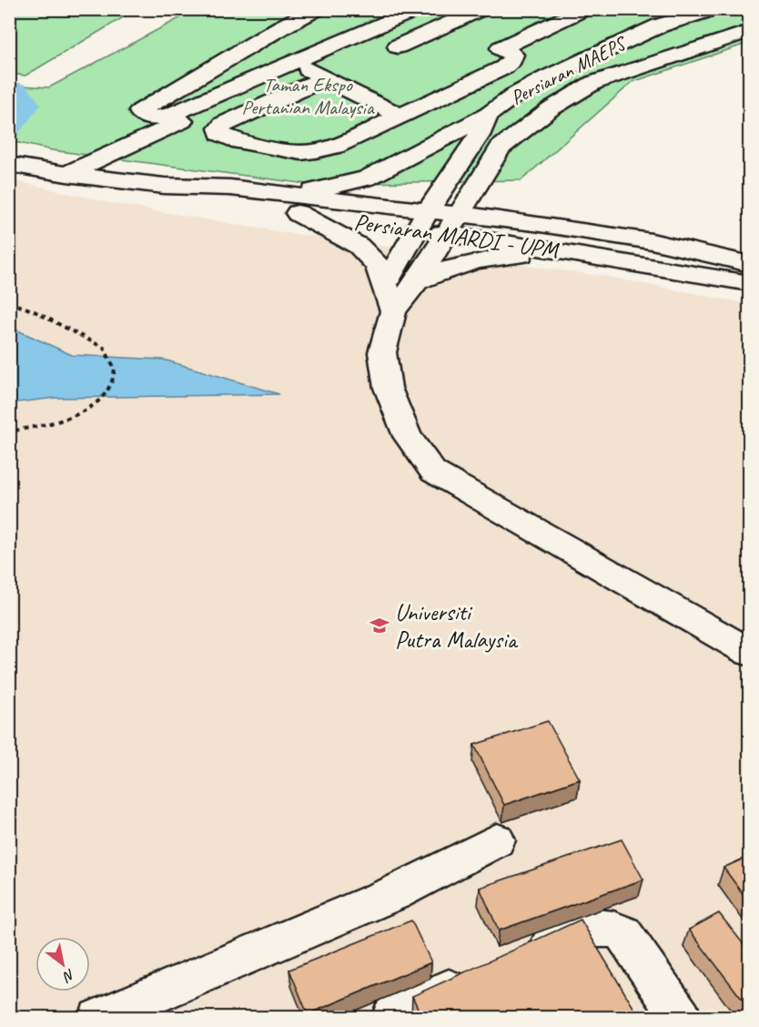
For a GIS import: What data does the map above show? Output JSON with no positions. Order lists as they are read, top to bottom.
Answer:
{
  "streets": {
    "street": ["Persiaran MAEPS", "Persiaran MARDI - UPM"]
  },
  "crossings": [
    ["Persiaran MAEPS", "Persiaran MARDI - UPM"]
  ],
  "parks": ["Taman Ekspo Pertanian Malaysia"],
  "places": {
    "school or university": ["Universiti Putra Malaysia"]
  },
  "north": "bottom right"
}
